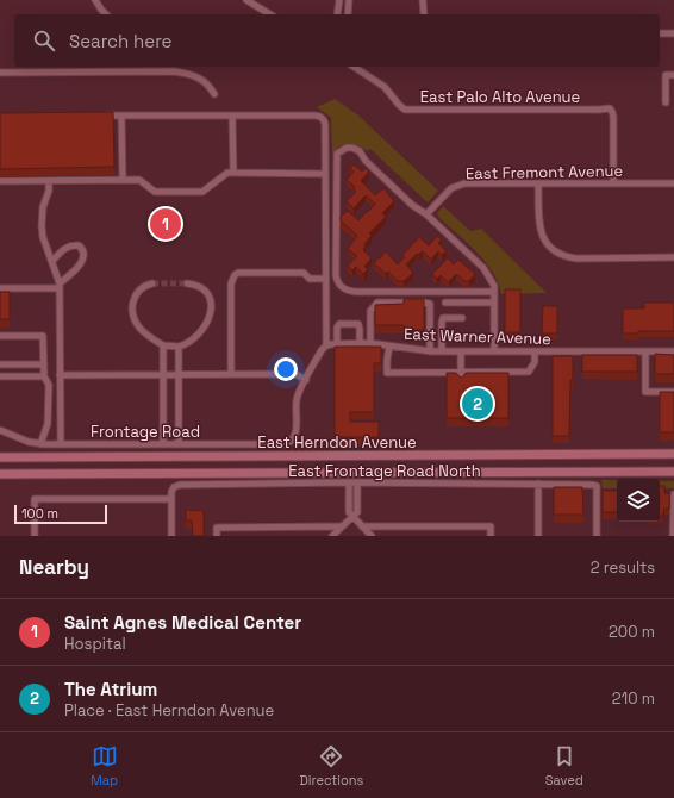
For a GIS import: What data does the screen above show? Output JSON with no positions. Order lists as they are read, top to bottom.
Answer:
{
  "streets": {
    "main road": ["East Herndon Avenue"],
    "street": [
      "East Palo Alto Avenue",
      "East Fremont Avenue",
      "East Warner Avenue",
      "Frontage Road",
      "East Frontage Road North"
    ]
  },
  "crossings": [
    ["East Palo Alto Avenue", "East Fremont Avenue"]
  ],
  "scale_bar": "100 m",
  "page": {
    "search": "Search here",
    "pins": ["1", "2"],
    "scale": "100 m",
    "heading": ["Nearby", "2 results"],
    "list": [
      {
        "mark": "1",
        "name": "Saint Agnes Medical Center",
        "note": "Hospital",
        "value": "200 m"
      },
      {
        "mark": "2",
        "name": "The Atrium",
        "note": "Place · East Herndon Avenue",
        "value": "210 m"
      }
    ],
    "nav": ["Map", "Directions", "Saved"]
  }
}
